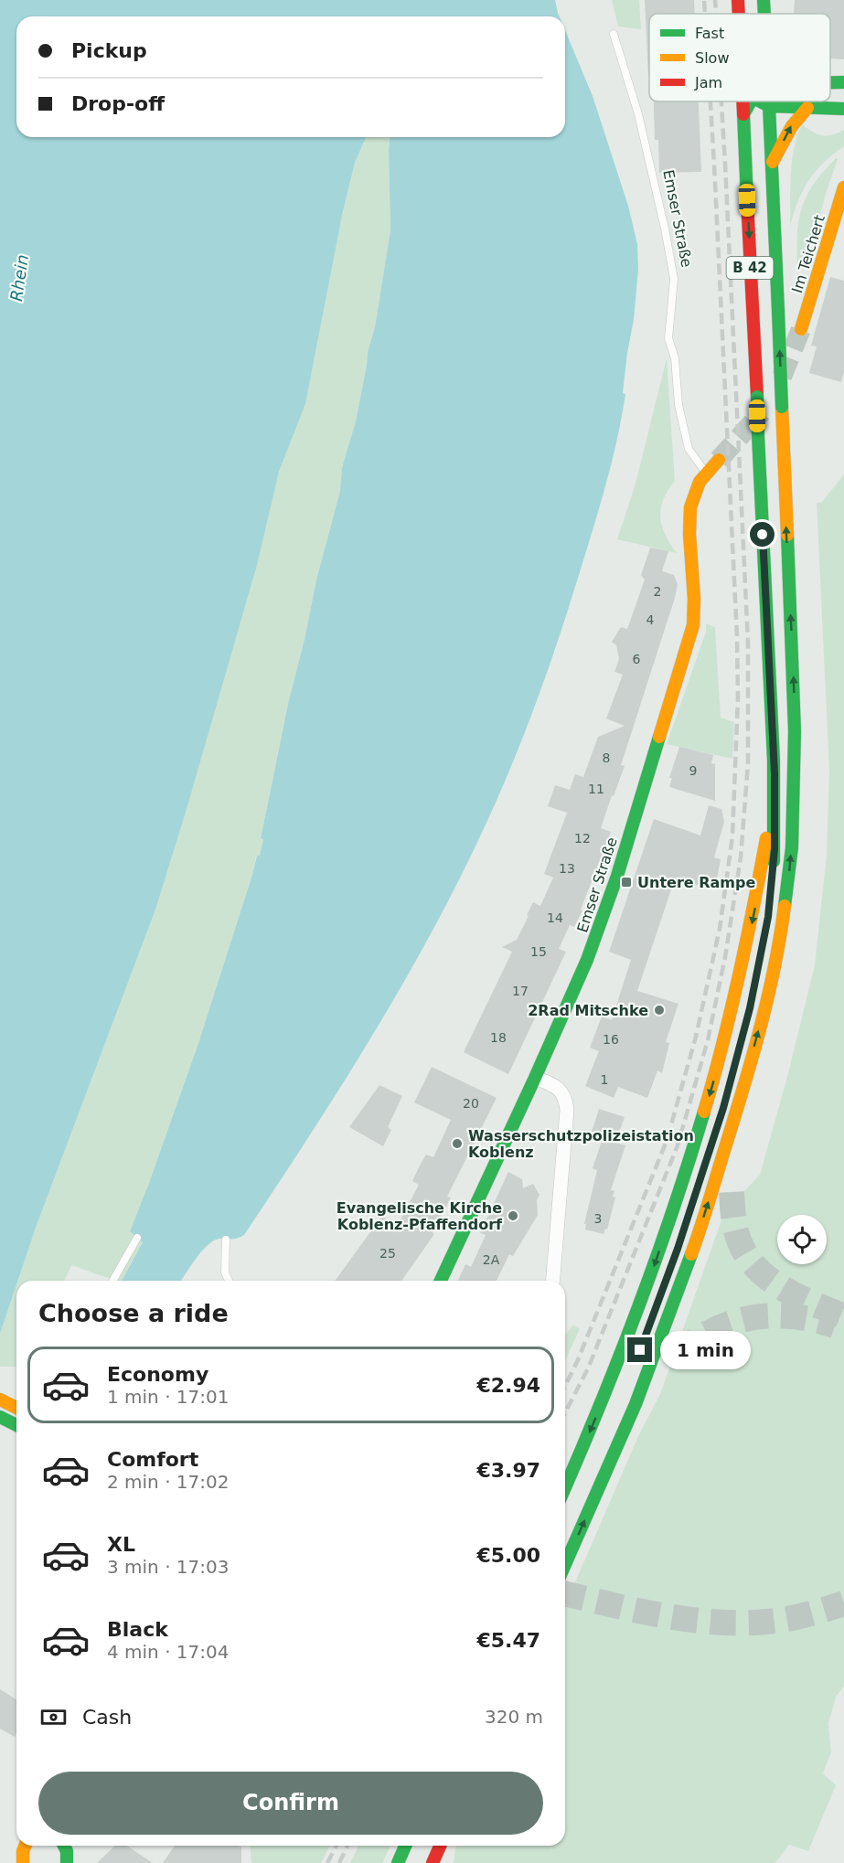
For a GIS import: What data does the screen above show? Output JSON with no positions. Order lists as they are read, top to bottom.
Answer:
{
  "streets": {
    "main road": ["Emser Straße", "Im Teichert", "B 42"]
  },
  "water": ["Rhein"],
  "places": {
    "transit": ["Untere Rampe"],
    "other": ["2Rad Mitschke", "Wasserschutzpolizeistation Koblenz", "Evangelische Kirche Koblenz-Pfaffendorf"]
  },
  "house_numbers": [
    "2",
    "4",
    "6",
    "8",
    "9",
    "11",
    "12",
    "13",
    "14",
    "15",
    "17",
    "18",
    "16",
    "1",
    "20",
    "3",
    "25",
    "2A"
  ],
  "legend": ["Fast", "Slow", "Jam"],
  "page": {
    "banner": ["Pickup", "Drop-off"],
    "heading": "Choose a ride",
    "bubble": "1 min",
    "list": [
      {
        "name": "Economy",
        "note": "1 min · 17:01",
        "value": "€2.94"
      },
      {
        "name": "Comfort",
        "note": "2 min · 17:02",
        "value": "€3.97"
      },
      {
        "name": "XL",
        "note": "3 min · 17:03",
        "value": "€5.00"
      },
      {
        "name": "Black",
        "note": "4 min · 17:04",
        "value": "€5.47"
      }
    ],
    "pay": ["Cash", "320 m"],
    "buttons": "Confirm"
  }
}
